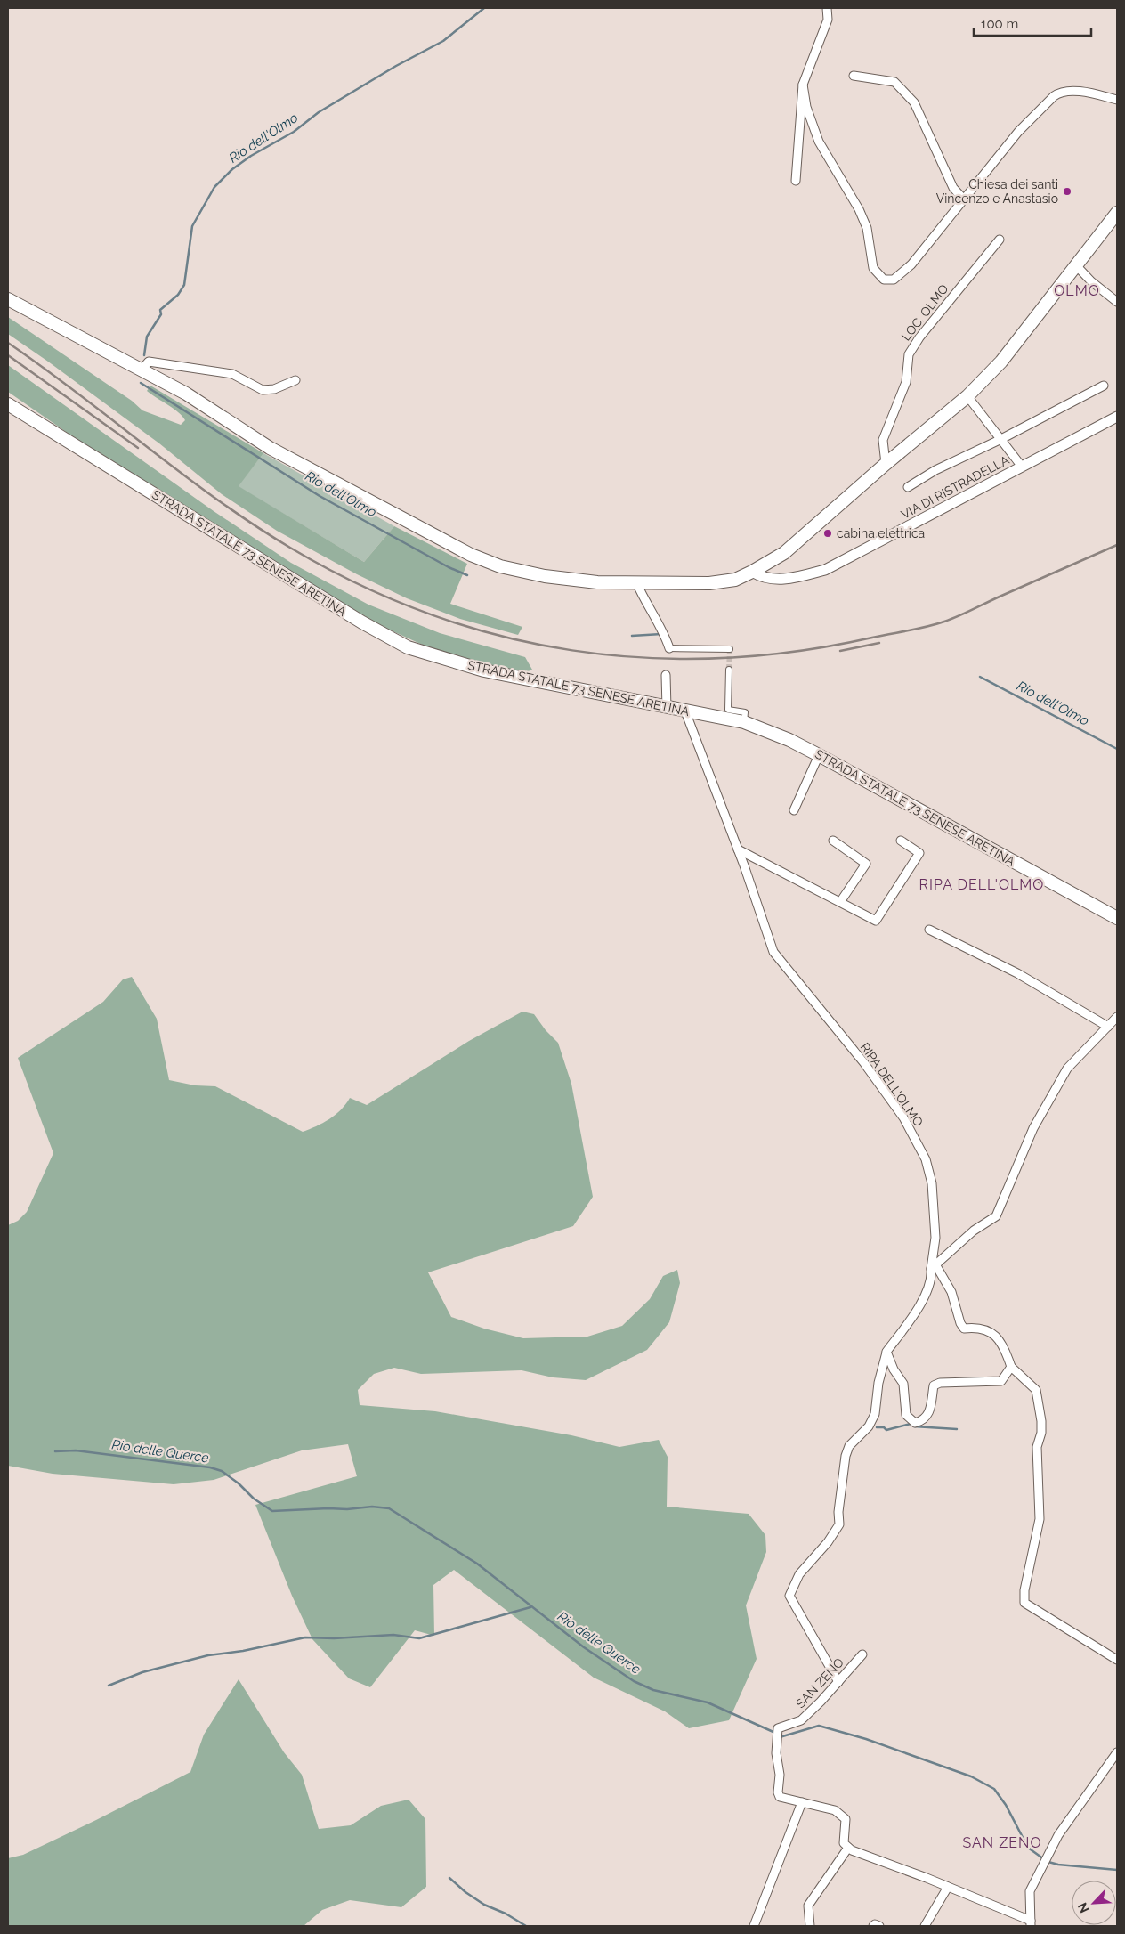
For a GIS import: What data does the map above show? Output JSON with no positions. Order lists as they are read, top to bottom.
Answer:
{
  "streets": {
    "main road": ["STRADA STATALE 73 SENESE ARETINA"],
    "street": [
      "LOC. OLMO",
      "VIA DI RISTRADELLA",
      "RIPA DELL'OLMO",
      "SAN ZENO"
    ]
  },
  "crossings": [
    ["STRADA STATALE 73 SENESE ARETINA", "RIPA DELL'OLMO"]
  ],
  "districts": ["OLMO", "RIPA DELL'OLMO", "SAN ZENO"],
  "water": ["Rio dell'Olmo", "Rio delle Querce"],
  "places": ["Chiesa dei santi Vincenzo e Anastasio", "cabina elettrica"],
  "scale_bar": "100 m",
  "north": "bottom left"
}
